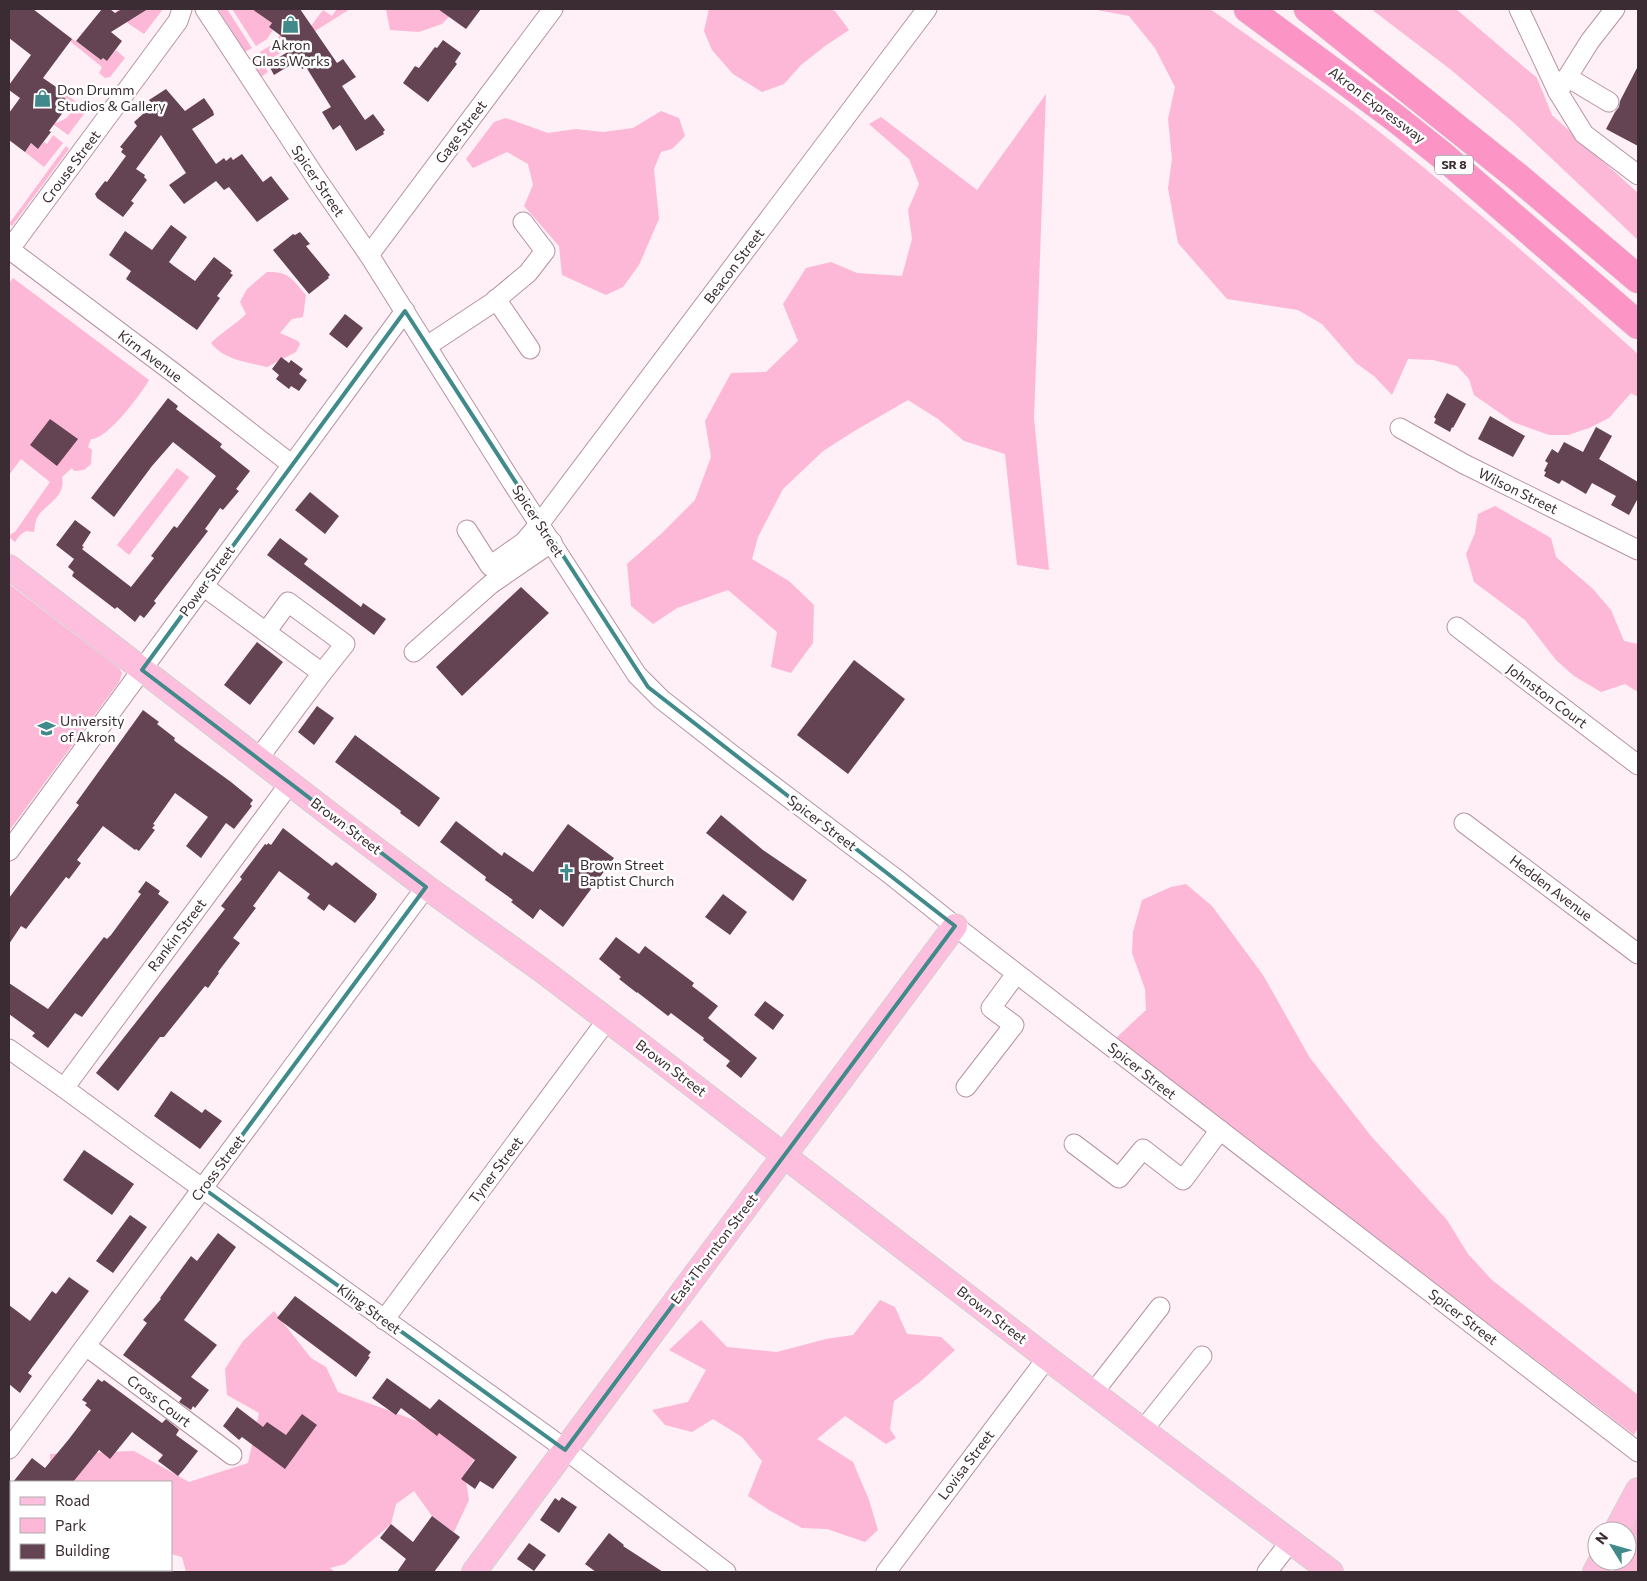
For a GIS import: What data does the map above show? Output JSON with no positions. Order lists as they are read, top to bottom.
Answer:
{
  "streets": {
    "highway": ["Akron Expressway", "SR 8"],
    "main road": ["Brown Street", "East Thornton Street"],
    "street": [
      "Gage Street",
      "Crouse Street",
      "Spicer Street",
      "Beacon Street",
      "Kirn Avenue",
      "Wilson Street",
      "Power Street",
      "Johnston Court",
      "Hedden Avenue",
      "Rankin Street",
      "Cross Street",
      "Tyner Street",
      "Kling Street",
      "Cross Court",
      "Lovisa Street"
    ]
  },
  "crossings": [
    ["Gage Street", "Spicer Street"],
    ["Crouse Street", "Kirn Avenue"],
    ["Spicer Street", "Beacon Street"],
    ["Spicer Street", "Power Street"],
    ["Spicer Street", "East Thornton Street"],
    ["Kirn Avenue", "Power Street"],
    ["Power Street", "Brown Street"],
    ["Brown Street", "Rankin Street"],
    ["Brown Street", "Cross Street"],
    ["Brown Street", "Tyner Street"],
    ["Brown Street", "East Thornton Street"],
    ["Brown Street", "Lovisa Street"],
    ["Rankin Street", "Kling Street"],
    ["Cross Street", "Kling Street"],
    ["Cross Street", "Cross Court"],
    ["Tyner Street", "Kling Street"],
    ["East Thornton Street", "Kling Street"]
  ],
  "places": {
    "shop": ["Akron Glass Works", "Don Drumm Studios & Gallery"],
    "school or university": ["University of Akron"],
    "church": ["Brown Street Baptist Church"]
  },
  "legend": ["Road", "Park", "Building"],
  "north": "top left"
}
